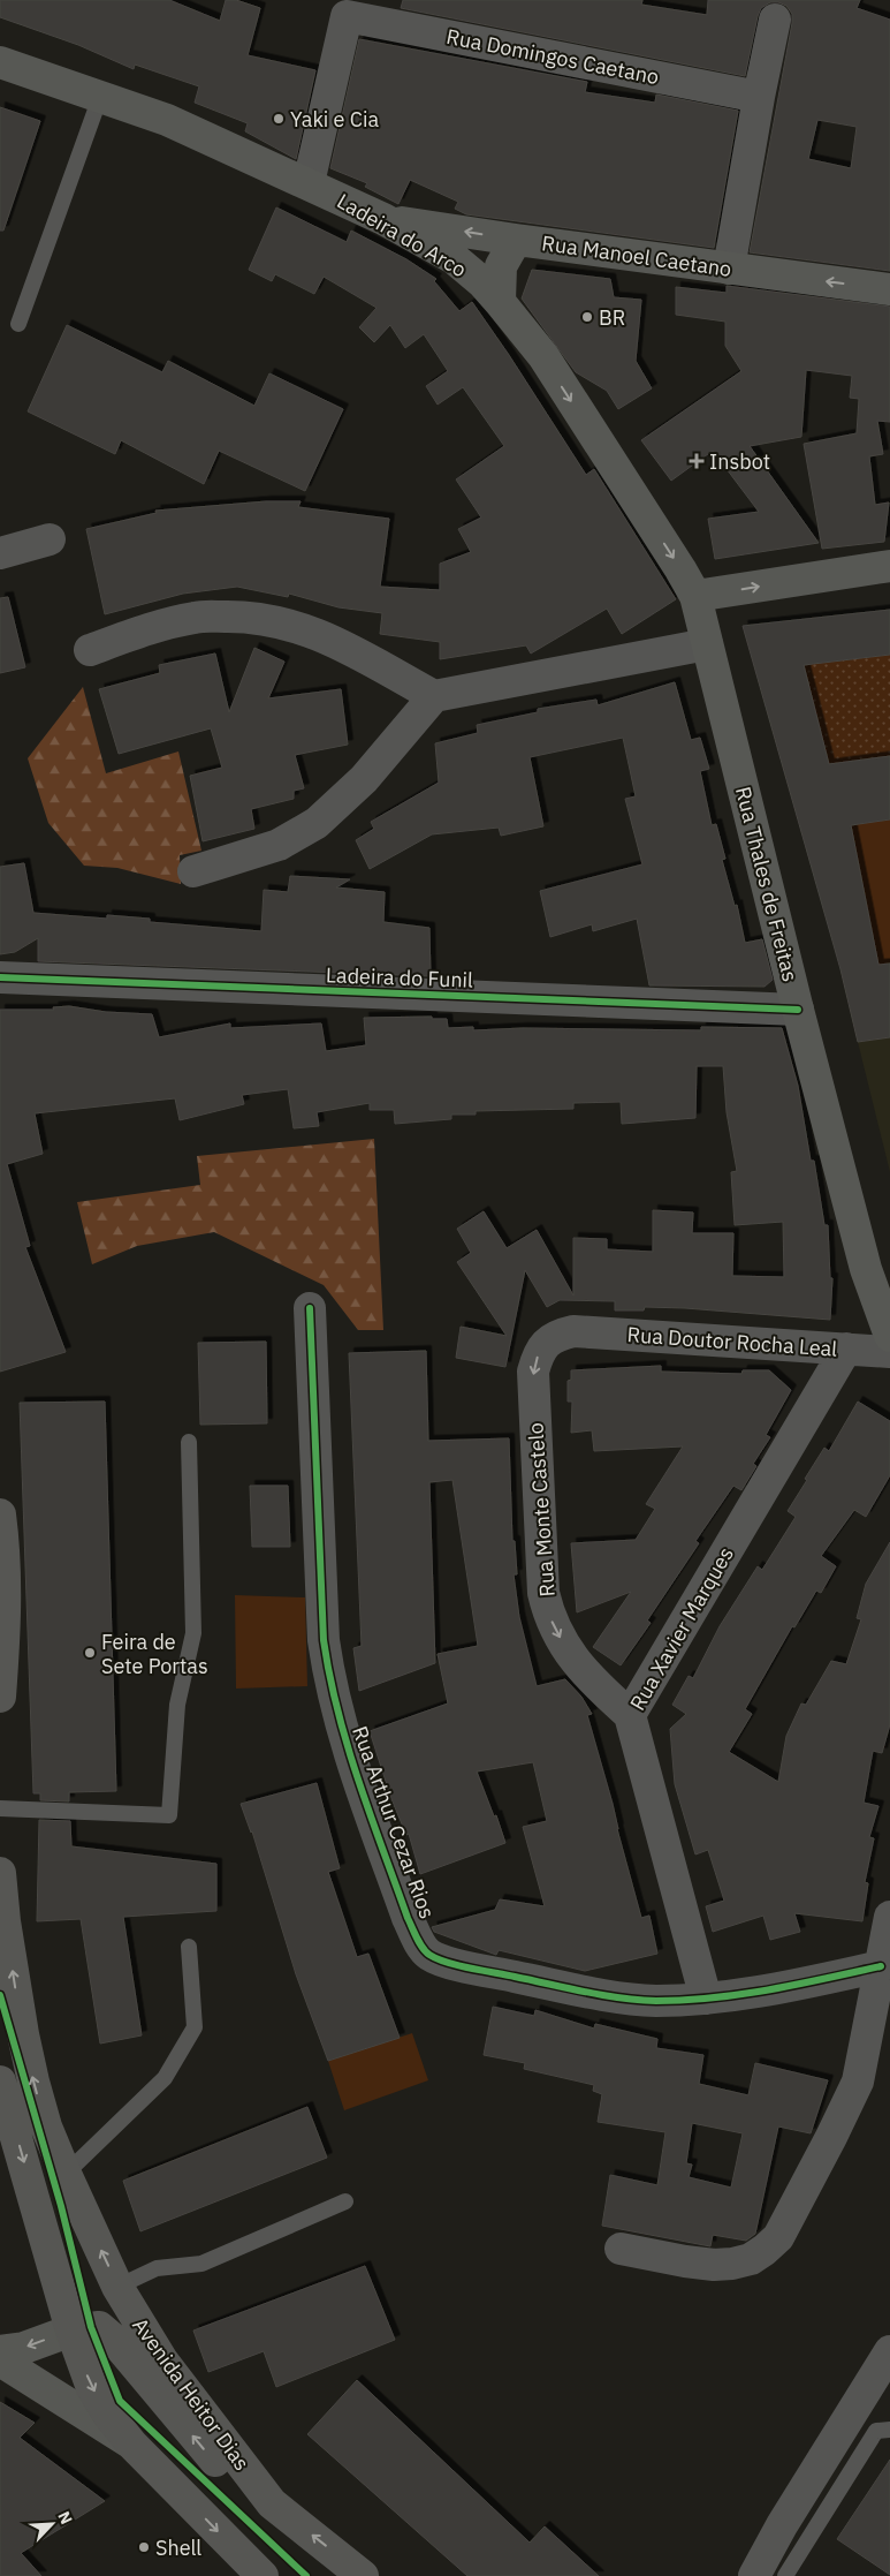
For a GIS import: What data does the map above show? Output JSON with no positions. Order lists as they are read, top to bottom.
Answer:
{
  "streets": {
    "main road": ["Avenida Heitor Dias"],
    "street": [
      "Rua Domingos Caetano",
      "Ladeira do Arco",
      "Rua Manoel Caetano",
      "Rua Thales de Freitas",
      "Ladeira do Funil",
      "Rua Doutor Rocha Leal",
      "Rua Monte Castelo",
      "Rua Xavier Marques",
      "Rua Arthur Cezar Rios"
    ]
  },
  "crossings": [
    ["Rua Domingos Caetano", "Ladeira do Arco"],
    ["Ladeira do Arco", "Rua Manoel Caetano"],
    ["Ladeira do Arco", "Rua Thales de Freitas"],
    ["Rua Thales de Freitas", "Ladeira do Funil"],
    ["Rua Doutor Rocha Leal", "Rua Monte Castelo"],
    ["Rua Doutor Rocha Leal", "Rua Xavier Marques"],
    ["Rua Monte Castelo", "Rua Xavier Marques"],
    ["Rua Xavier Marques", "Rua Arthur Cezar Rios"]
  ],
  "one_way": ["Ladeira do Arco", "Rua Manoel Caetano", "Rua Monte Castelo"],
  "places": {
    "other": [
      "Yaki e Cia",
      "BR",
      "Feira de Sete Portas",
      "Shell"
    ],
    "health": ["Insbot"]
  },
  "north": "top right"
}
